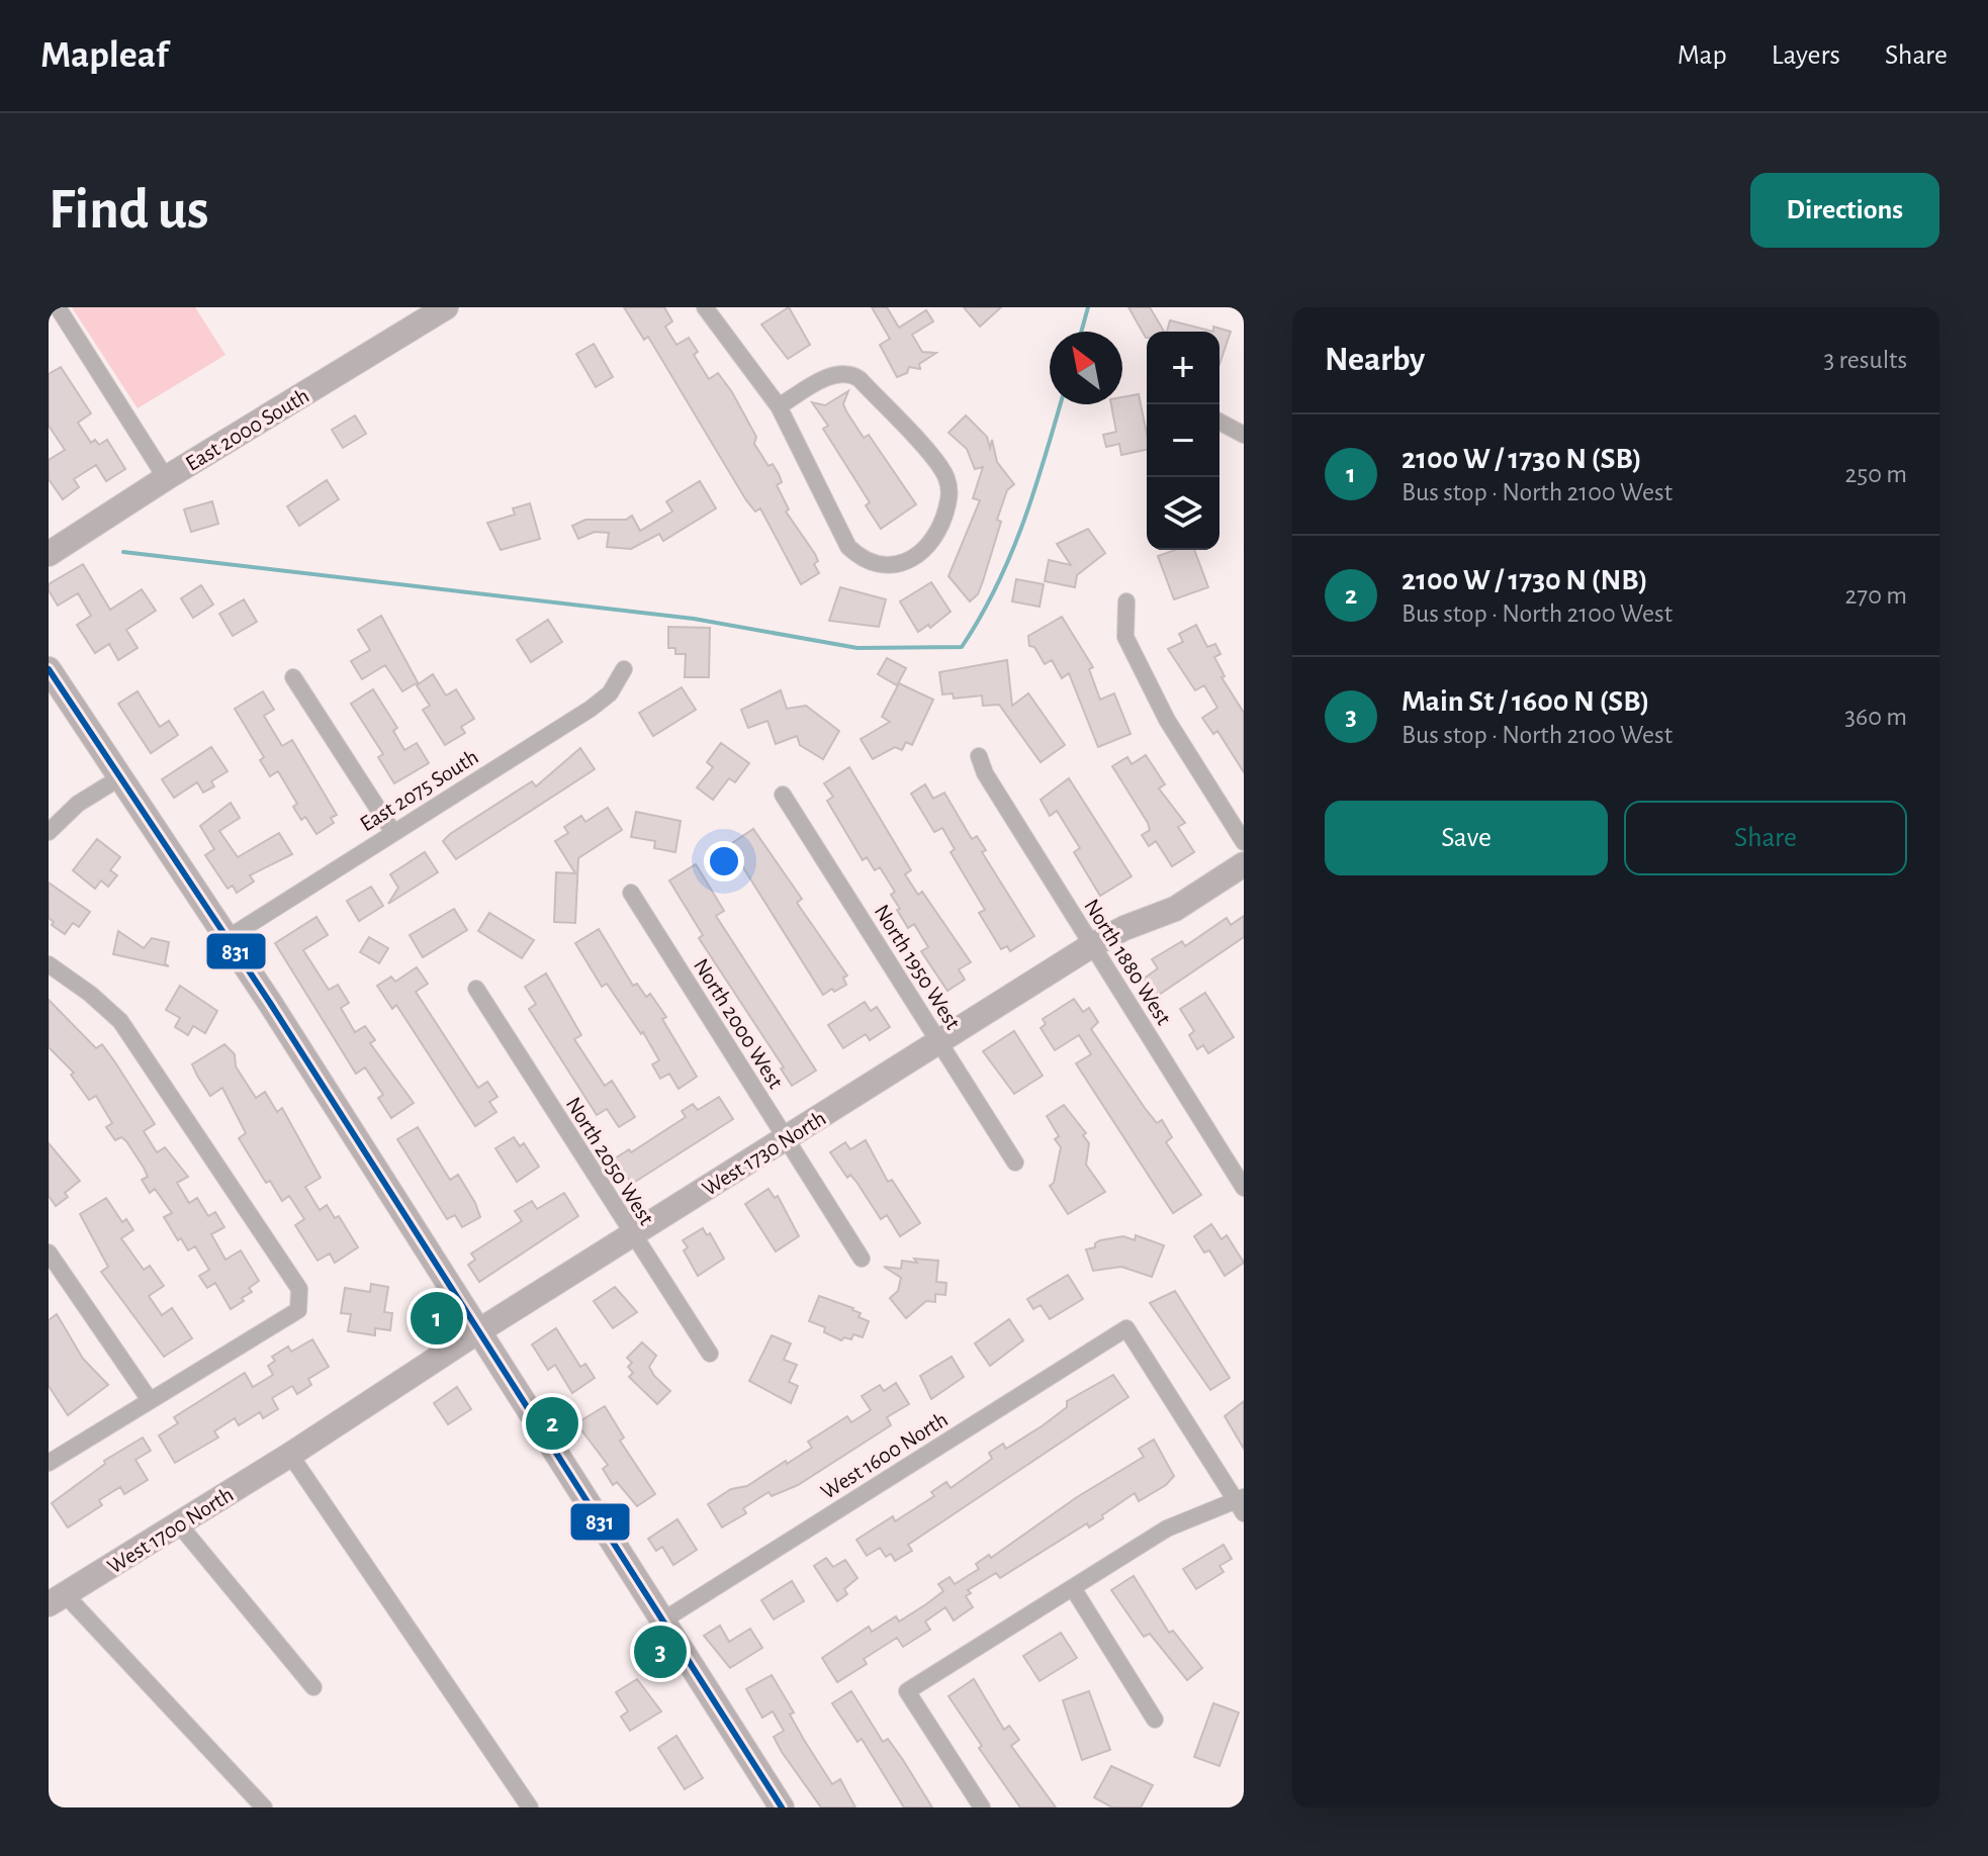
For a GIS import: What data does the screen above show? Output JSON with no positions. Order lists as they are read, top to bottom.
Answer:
{
  "streets": {
    "street": [
      "East 2000 South",
      "East 2075 South",
      "North 1880 West",
      "North 1950 West",
      "North 2000 West",
      "West 1730 North",
      "North 2050 West",
      "West 1600 North",
      "West 1700 North"
    ]
  },
  "crossings": [
    ["North 1880 West", "West 1730 North"],
    ["North 1950 West", "West 1730 North"],
    ["North 2000 West", "West 1730 North"],
    ["West 1730 North", "North 2050 West"],
    ["West 1730 North", "West 1700 North"]
  ],
  "lines": ["transit line 831"],
  "north": "top left",
  "page": {
    "header": "Mapleaf",
    "nav": ["Map", "Layers", "Share"],
    "buttons": [
      "Directions",
      ["Save", "Share"]
    ],
    "title": "Find us",
    "heading": ["Nearby", "3 results"],
    "map_buttons": ["+", "−"],
    "list": [
      {
        "mark": "1",
        "name": "2100 W / 1730 N (SB)",
        "note": "Bus stop · North 2100 West",
        "value": "250 m"
      },
      {
        "mark": "2",
        "name": "2100 W / 1730 N (NB)",
        "note": "Bus stop · North 2100 West",
        "value": "270 m"
      },
      {
        "mark": "3",
        "name": "Main St / 1600 N (SB)",
        "note": "Bus stop · North 2100 West",
        "value": "360 m"
      }
    ],
    "pins": ["1", "2", "3"]
  }
}
